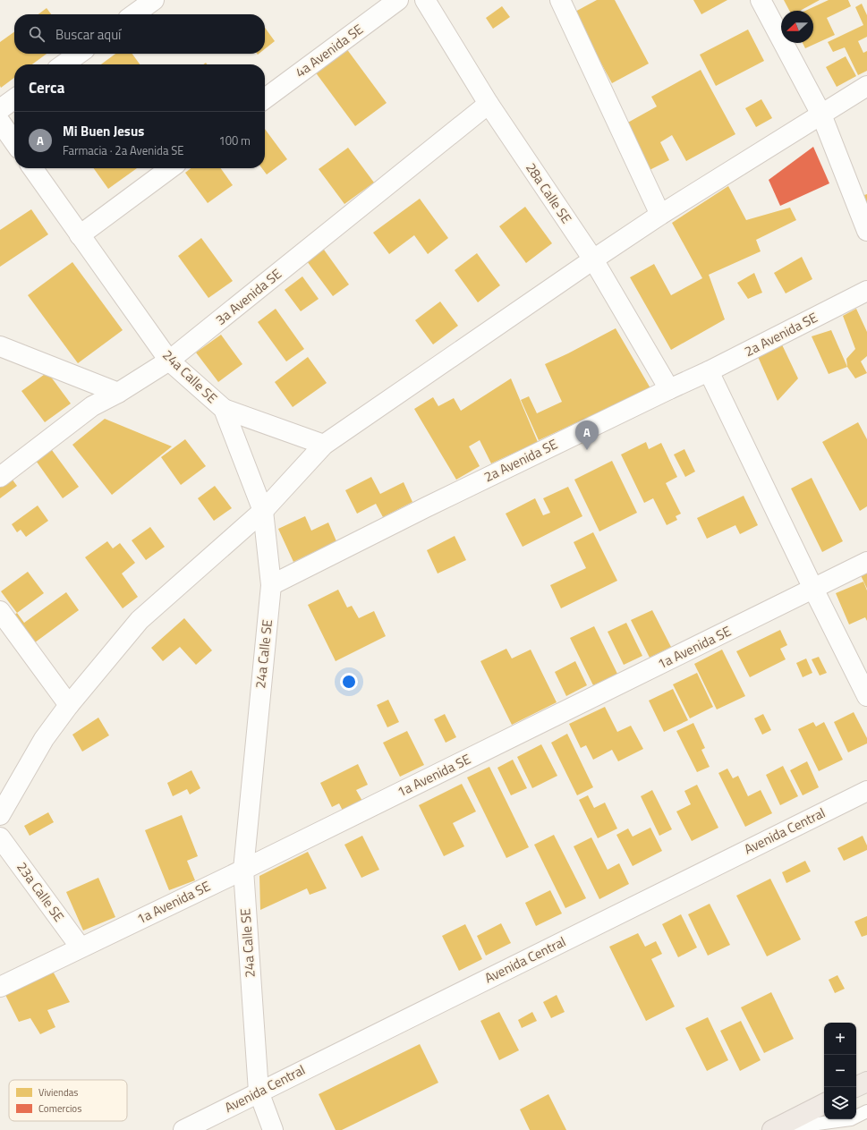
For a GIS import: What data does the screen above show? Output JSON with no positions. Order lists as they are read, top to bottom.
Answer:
{
  "streets": {
    "street": [
      "4a Avenida SE",
      "28a Calle SE",
      "3a Avenida SE",
      "2a Avenida SE",
      "24a Calle SE",
      "1a Avenida SE",
      "Avenida Central",
      "23a Calle SE"
    ]
  },
  "crossings": [
    ["28a Calle SE", "3a Avenida SE"],
    ["28a Calle SE", "2a Avenida SE"],
    ["3a Avenida SE", "24a Calle SE"],
    ["2a Avenida SE", "24a Calle SE"],
    ["24a Calle SE", "1a Avenida SE"],
    ["24a Calle SE", "Avenida Central"],
    ["1a Avenida SE", "23a Calle SE"]
  ],
  "legend": ["Viviendas", "Comercios"],
  "north": "left",
  "page": {
    "search": "Buscar aquí",
    "heading": "Cerca",
    "list": [
      {
        "mark": "A",
        "name": "Mi Buen Jesus",
        "note": "Farmacia · 2a Avenida SE",
        "value": "100 m"
      }
    ],
    "pins": "A",
    "map_buttons": ["+", "−"]
  }
}
